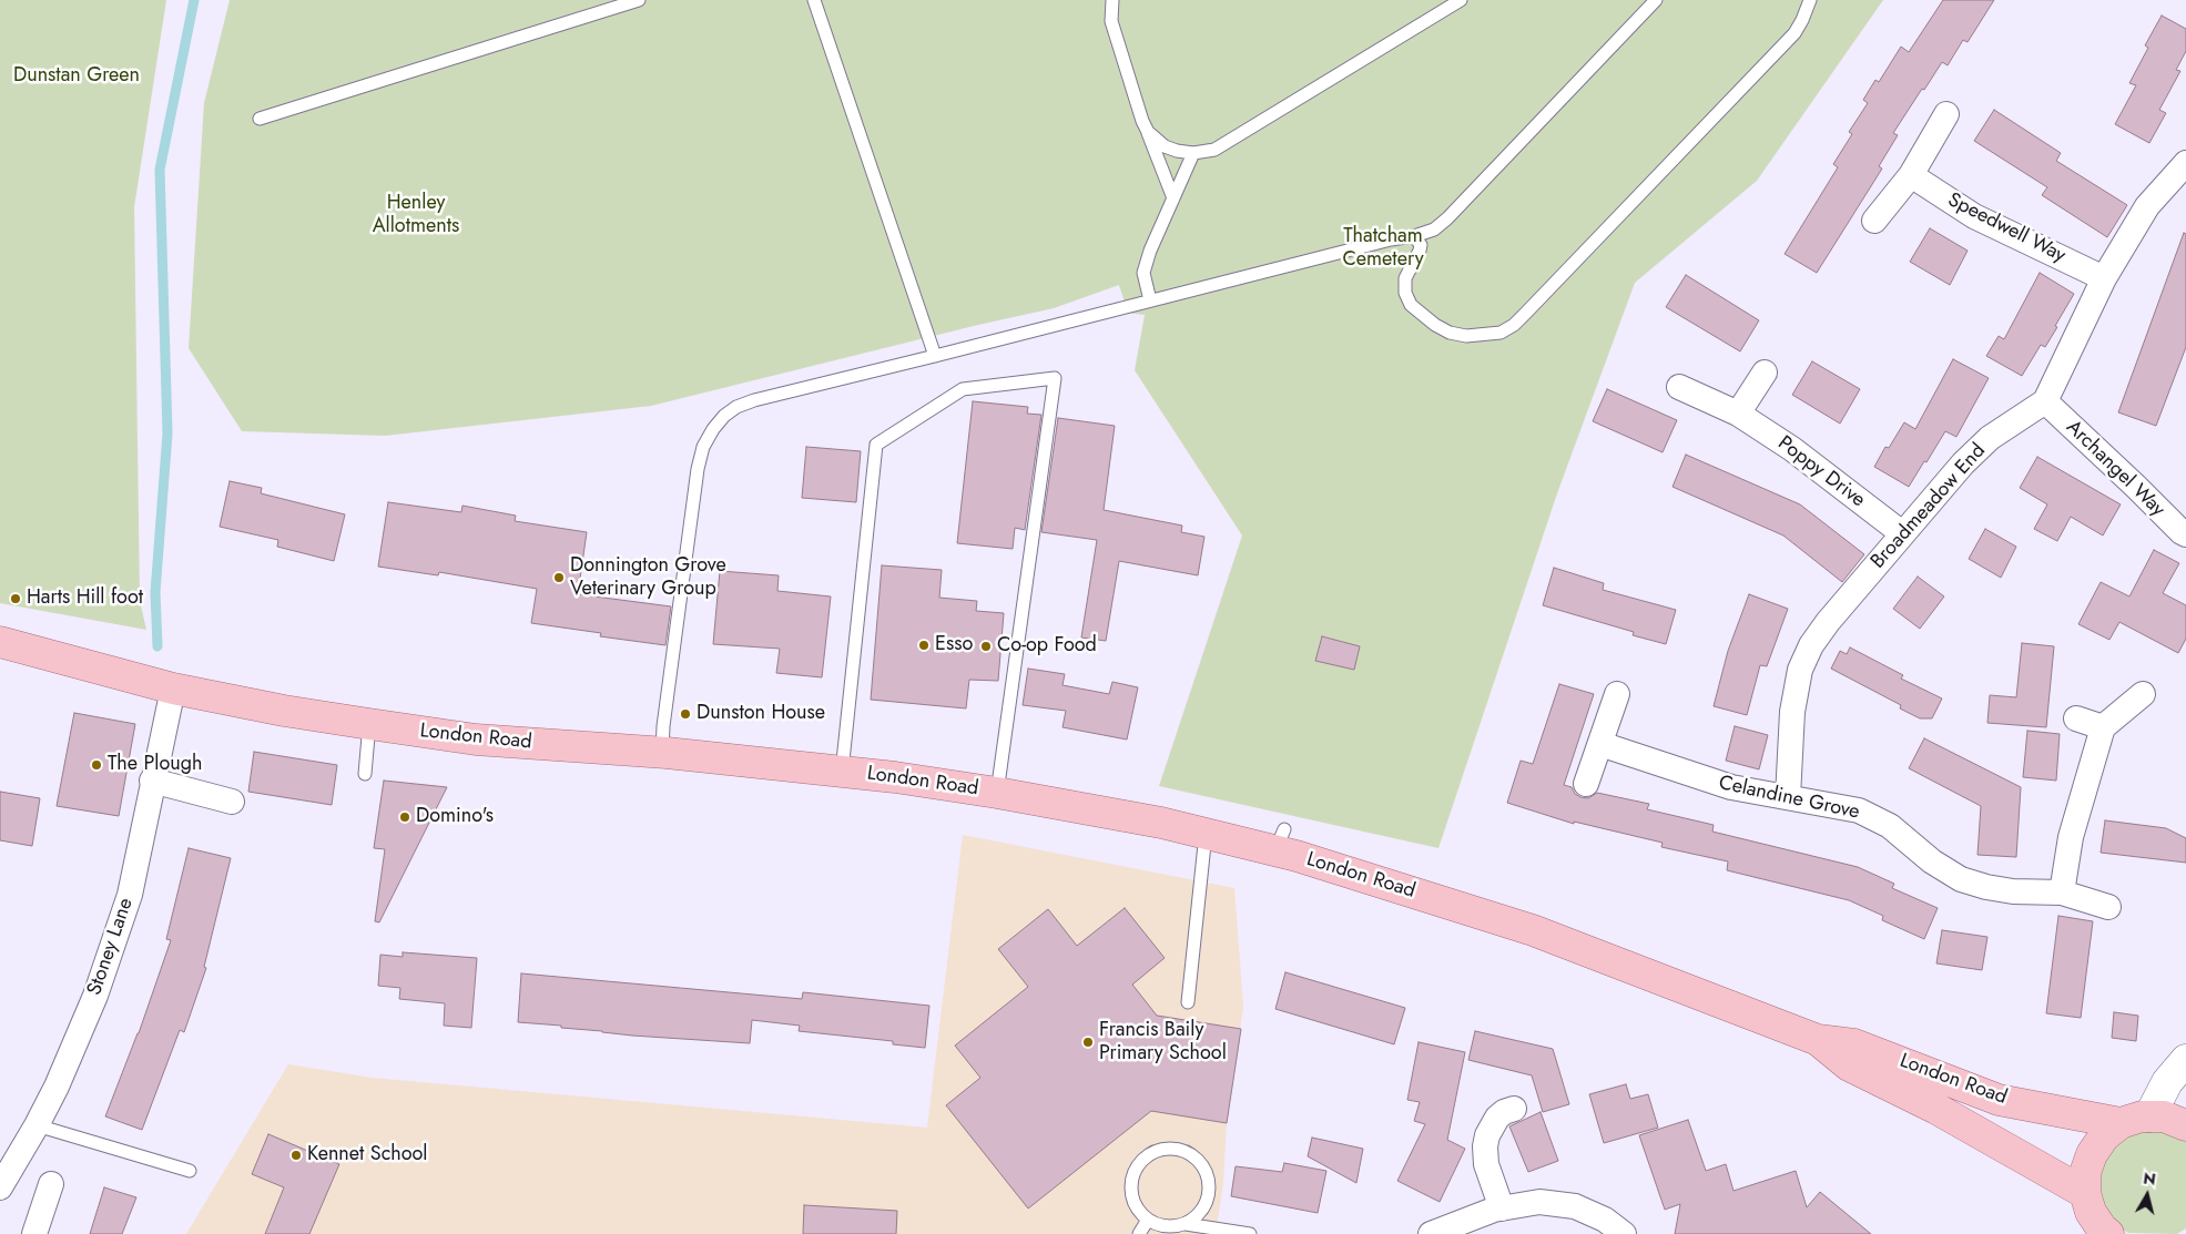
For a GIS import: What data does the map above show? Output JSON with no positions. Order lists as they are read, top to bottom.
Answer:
{
  "streets": {
    "main road": ["London Road"],
    "street": [
      "Speedwell Way",
      "Archangel Way",
      "Poppy Drive",
      "Broadmeadow End",
      "Celandine Grove",
      "Stoney Lane"
    ]
  },
  "crossings": [
    ["Archangel Way", "Broadmeadow End"],
    ["Poppy Drive", "Broadmeadow End"],
    ["Broadmeadow End", "Celandine Grove"],
    ["London Road", "Stoney Lane"]
  ],
  "parks": ["Dunstan Green", "Henley Allotments", "Thatcham Cemetery"],
  "places": [
    "Donnington Grove Veterinary Group",
    "Harts Hill foot",
    "Esso",
    "Co-op Food",
    "Dunston House",
    "The Plough",
    "Domino's",
    "Francis Baily Primary School",
    "Kennet School"
  ],
  "north": "top"
}
